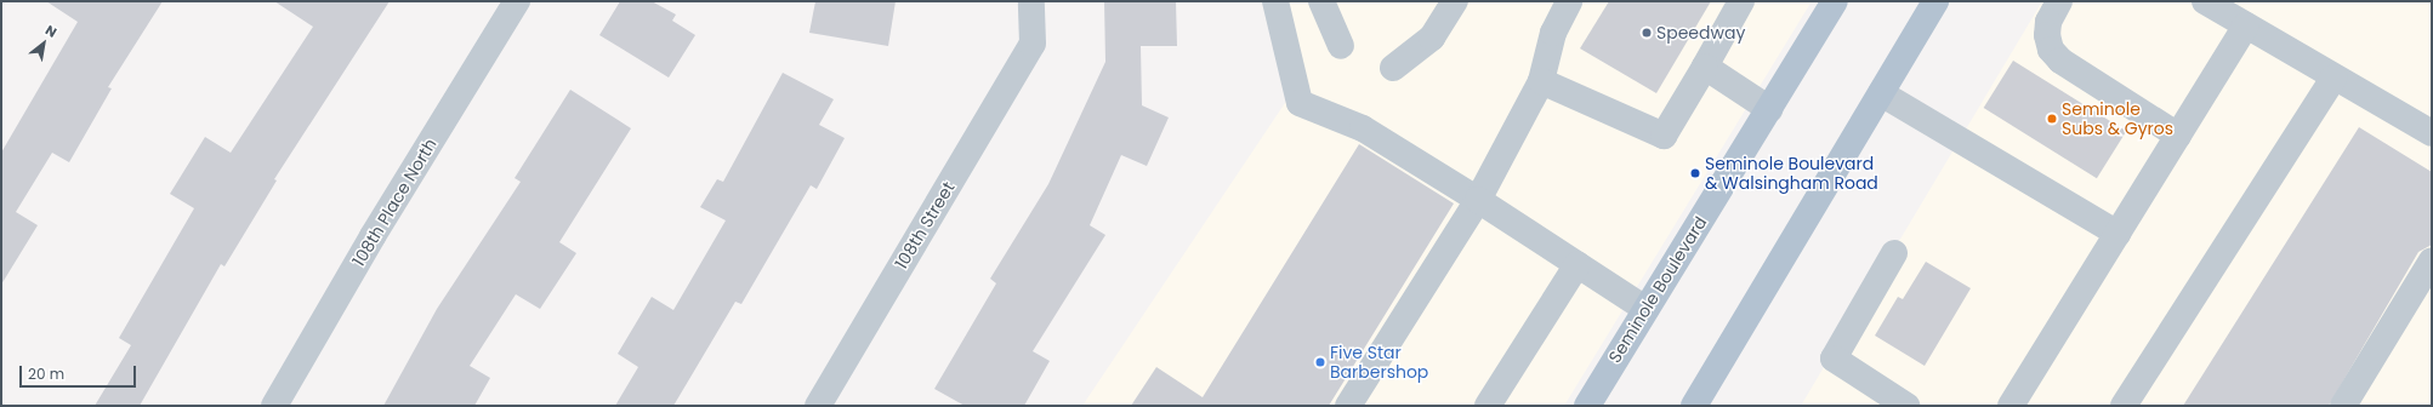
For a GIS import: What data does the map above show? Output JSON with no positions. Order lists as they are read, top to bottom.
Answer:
{
  "streets": {
    "main road": ["Seminole Boulevard"],
    "street": ["108th Place North", "108th Street"]
  },
  "places": [
    "Speedway",
    "Seminole Subs & Gyros",
    "Seminole Boulevard & Walsingham Road",
    "Five Star Barbershop"
  ],
  "scale_bar": "20 m",
  "north": "top right"
}
